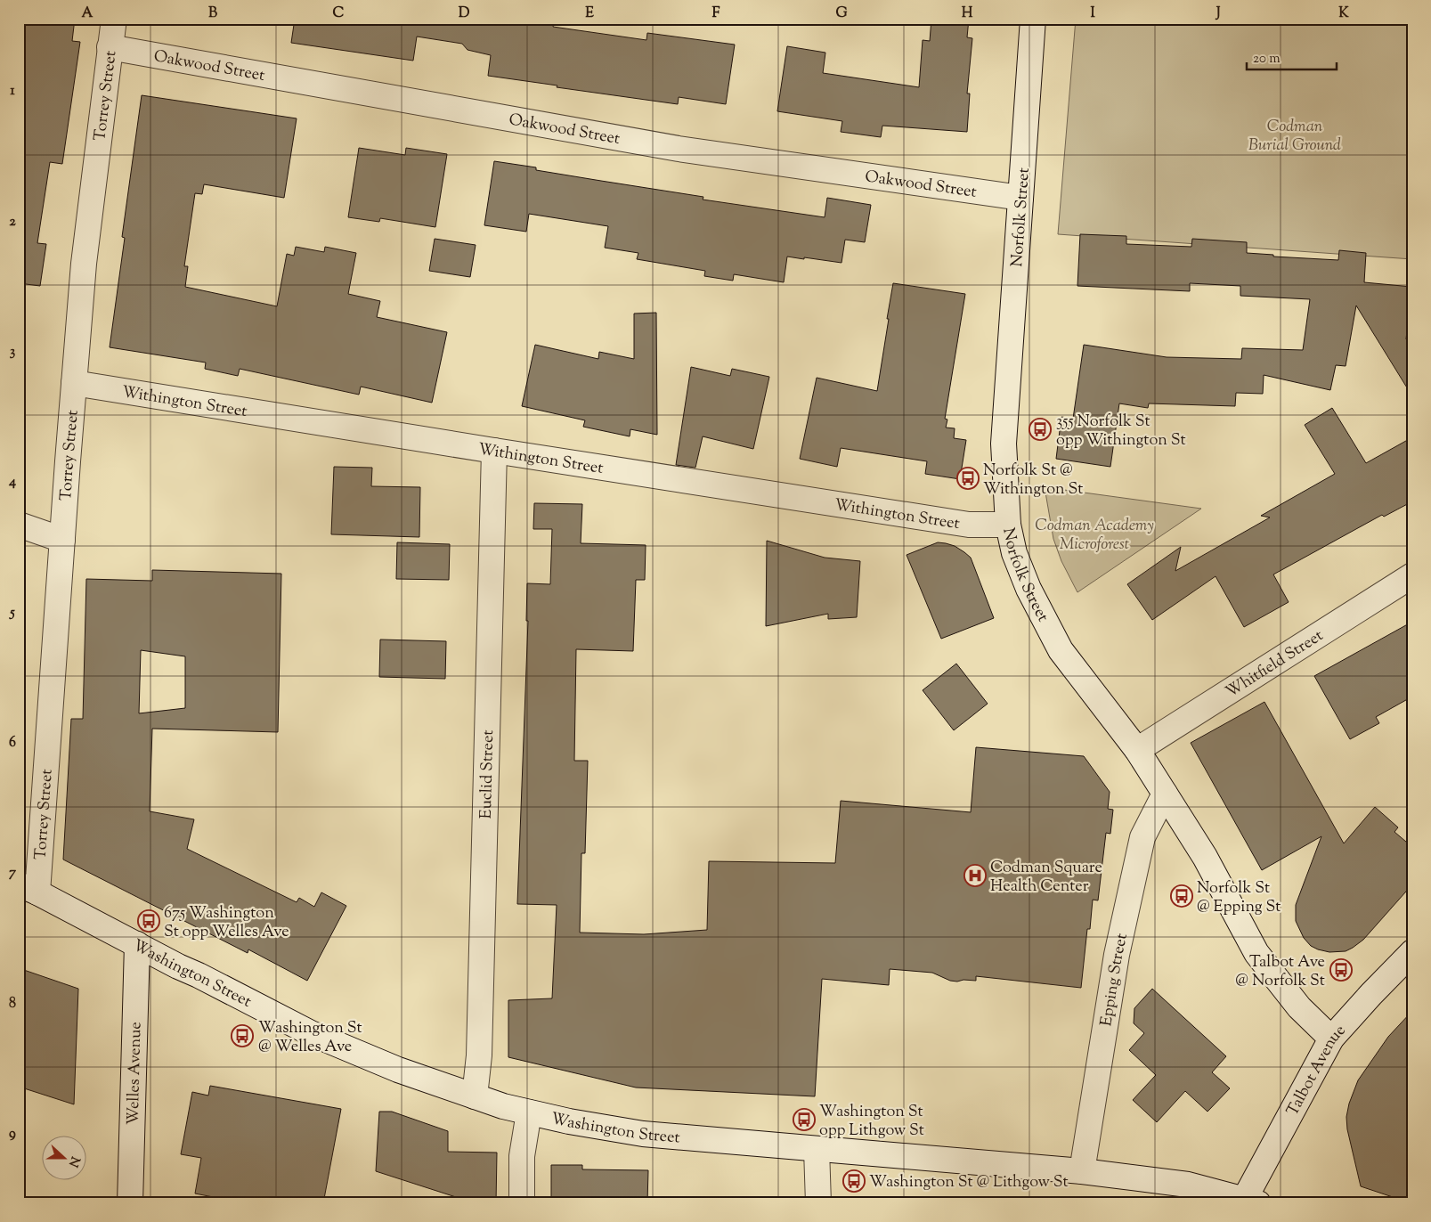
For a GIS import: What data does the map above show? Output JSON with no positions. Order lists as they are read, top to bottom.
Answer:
{
  "streets": {
    "street": [
      "Oakwood Street",
      "Torrey Street",
      "Norfolk Street",
      "Withington Street",
      "Whitfield Street",
      "Euclid Street",
      "Washington Street",
      "Epping Street",
      "Talbot Avenue",
      "Welles Avenue"
    ]
  },
  "crossings": [
    ["Oakwood Street", "Torrey Street"],
    ["Oakwood Street", "Norfolk Street"],
    ["Torrey Street", "Withington Street"],
    ["Torrey Street", "Washington Street"],
    ["Norfolk Street", "Withington Street"],
    ["Norfolk Street", "Whitfield Street"],
    ["Norfolk Street", "Epping Street"],
    ["Norfolk Street", "Talbot Avenue"],
    ["Withington Street", "Euclid Street"],
    ["Euclid Street", "Washington Street"],
    ["Washington Street", "Epping Street"],
    ["Washington Street", "Talbot Avenue"],
    ["Washington Street", "Welles Avenue"]
  ],
  "parks": ["Codman Burial Ground", "Codman Academy Microforest"],
  "places": {
    "bus stop": [
      "355 Norfolk St opp Withington St",
      "Norfolk St @ Withington St",
      "Norfolk St @ Epping St",
      "675 Washington St opp Welles Ave",
      "Talbot Ave @ Norfolk St",
      "Washington St @ Welles Ave",
      "Washington St opp Lithgow St",
      "Washington St @ Lithgow St"
    ],
    "hospital": ["Codman Square Health Center"]
  },
  "scale_bar": "20 m",
  "north": "right",
  "grid": {
    "columns": [
      "A",
      "B",
      "C",
      "D",
      "E",
      "F",
      "G",
      "H",
      "I",
      "J",
      "K"
    ],
    "rows": [
      "1",
      "2",
      "3",
      "4",
      "5",
      "6",
      "7",
      "8",
      "9"
    ]
  }
}
